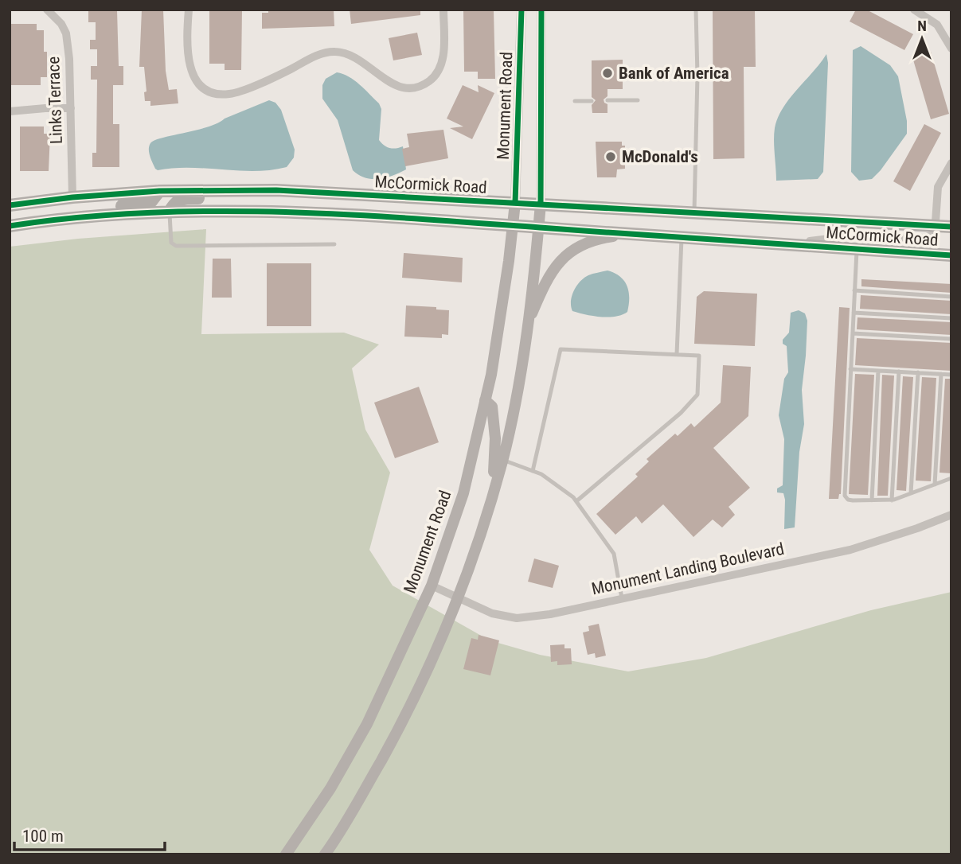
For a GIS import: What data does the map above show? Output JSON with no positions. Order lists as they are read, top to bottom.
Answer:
{
  "streets": {
    "main road": ["Monument Road", "McCormick Road"],
    "street": ["Links Terrace", "Monument Landing Boulevard"]
  },
  "crossings": [
    ["Links Terrace", "McCormick Road"],
    ["Monument Road", "McCormick Road"],
    ["Monument Road", "Monument Landing Boulevard"]
  ],
  "places": ["Bank of America", "McDonald's"],
  "scale_bar": "100 m",
  "north": "top"
}
